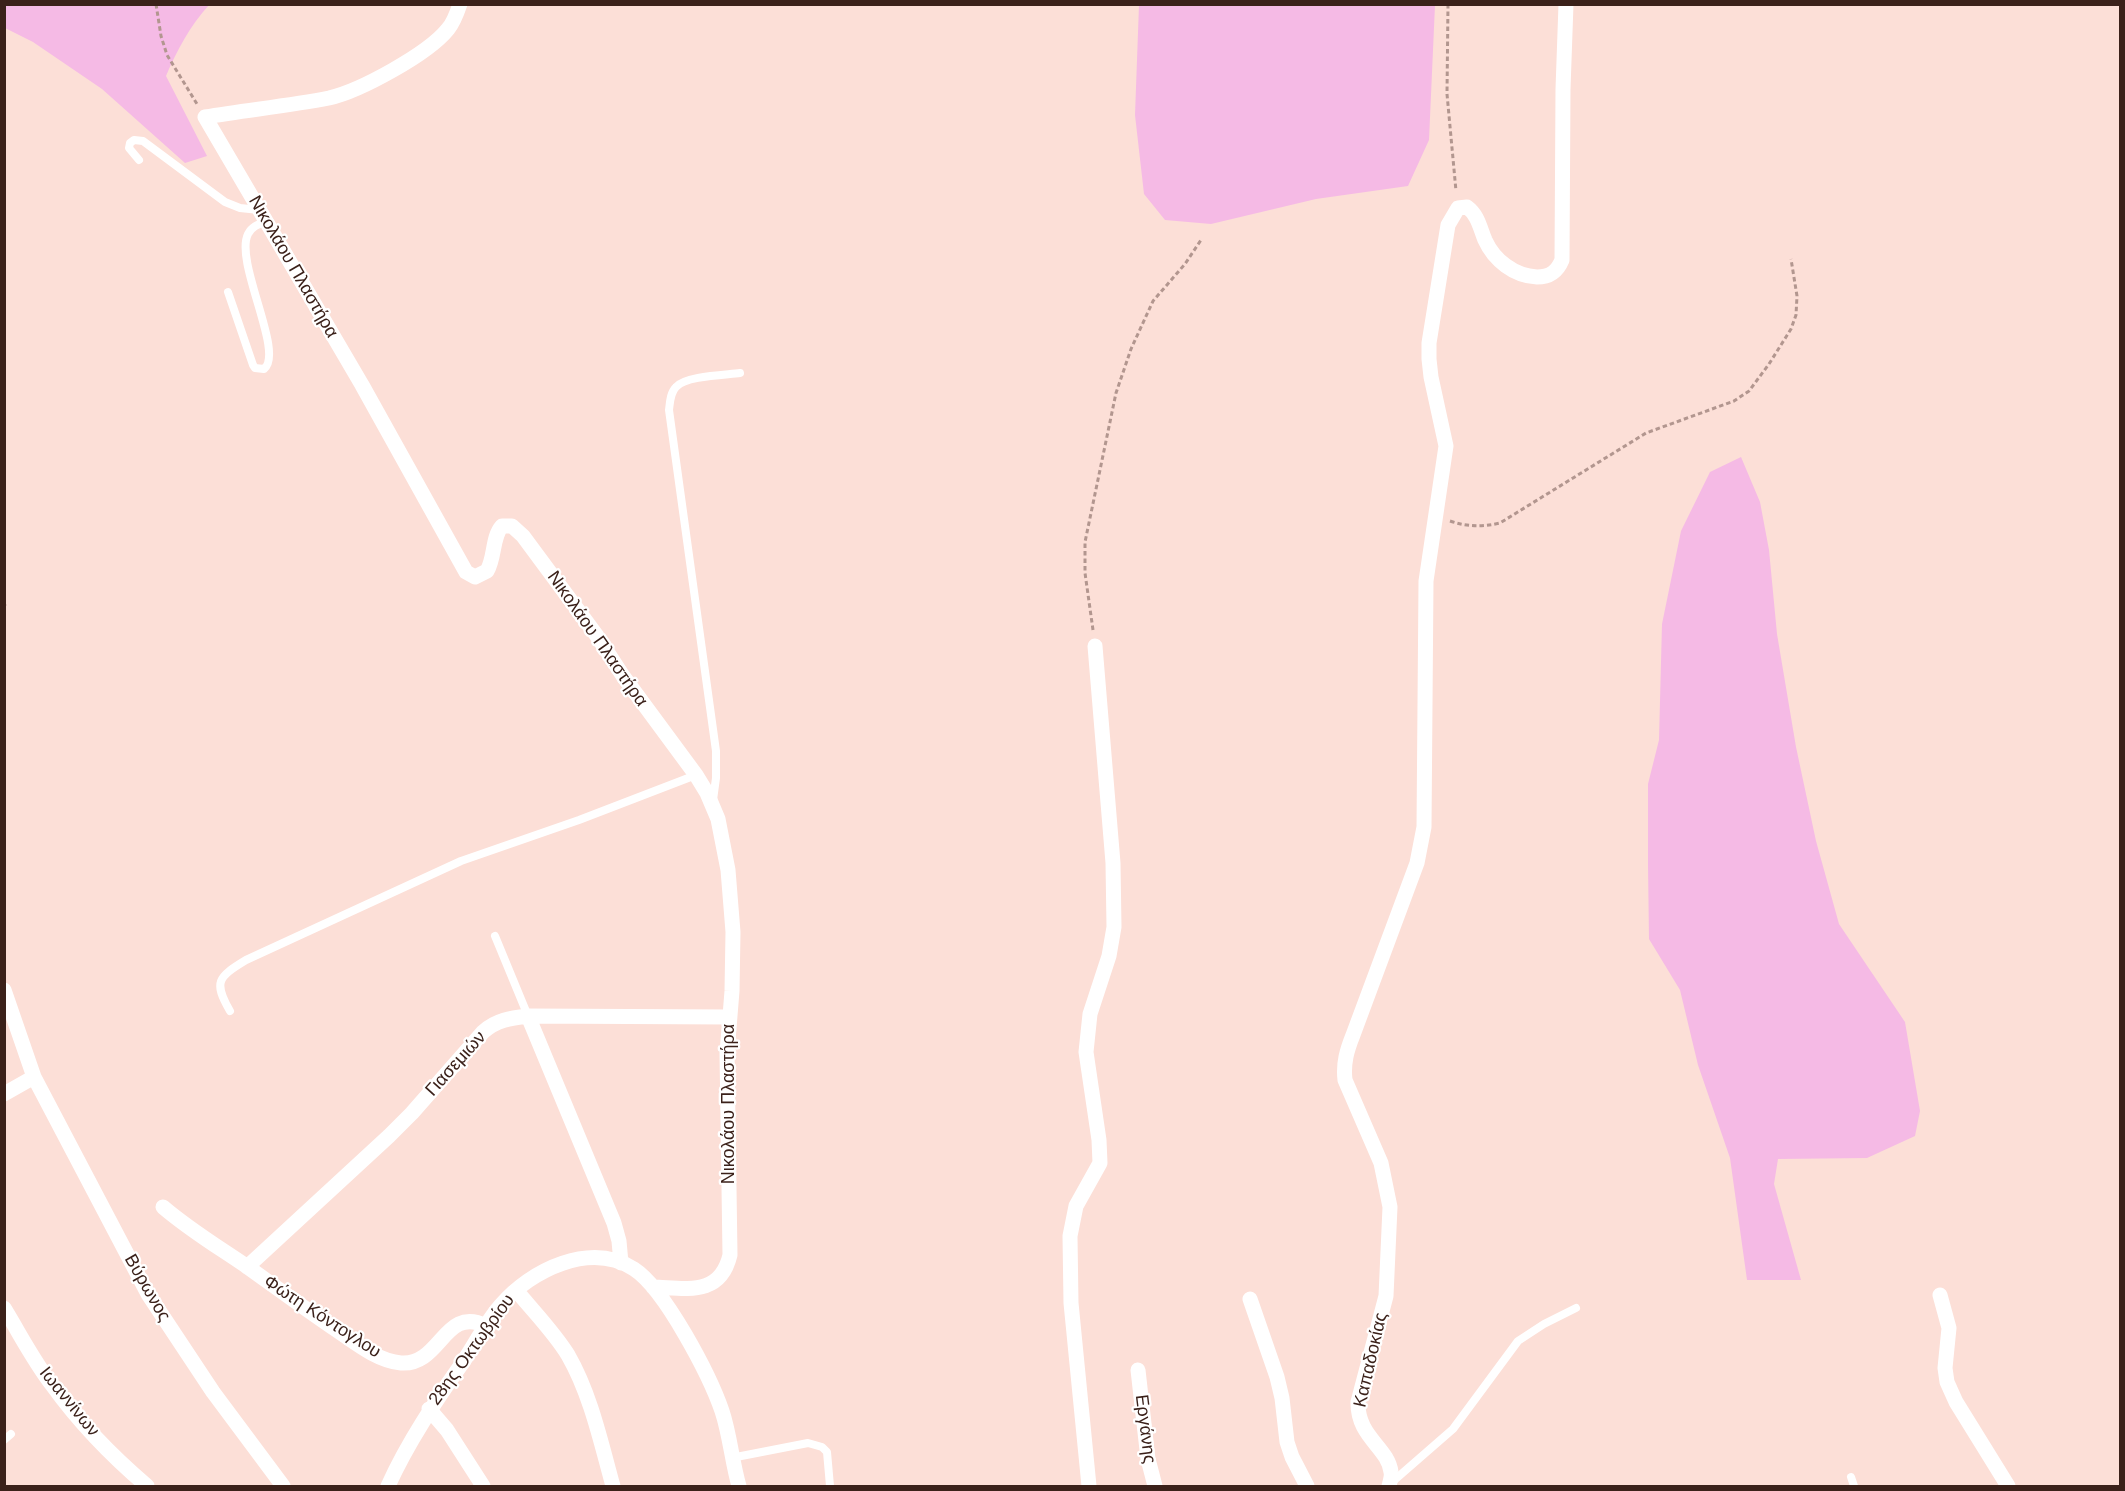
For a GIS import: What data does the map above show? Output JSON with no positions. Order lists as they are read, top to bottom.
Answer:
{
  "streets": {
    "street": [
      "Νικολάου Πλαστήρα",
      "Γιασεμιών",
      "Βύρωνος",
      "Φώτη Κόντογλου",
      "28ης Οκτωβρίου",
      "Καπαδοκίας",
      "Ιωαννίνων",
      "Εργάνης"
    ]
  },
  "crossings": [
    ["Νικολάου Πλαστήρα", "Γιασεμιών"],
    ["Νικολάου Πλαστήρα", "28ης Οκτωβρίου"],
    ["Γιασεμιών", "Φώτη Κόντογλου"],
    ["Φώτη Κόντογλου", "28ης Οκτωβρίου"]
  ]
}
